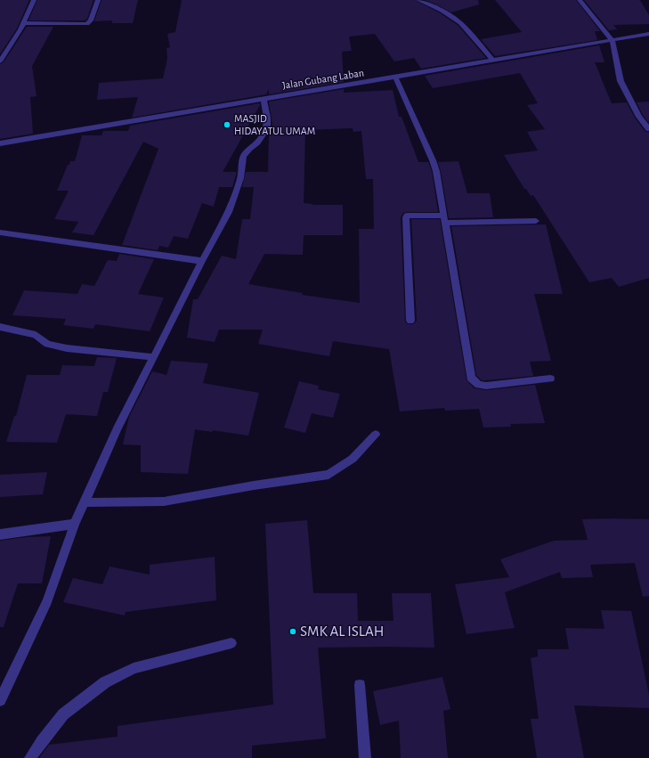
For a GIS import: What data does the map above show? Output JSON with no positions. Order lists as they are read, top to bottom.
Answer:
{
  "streets": {
    "street": ["Jalan Gubang Laban"]
  },
  "places": ["MASJID HIDAYATUL UMAM", "SMK AL ISLAH"]
}
